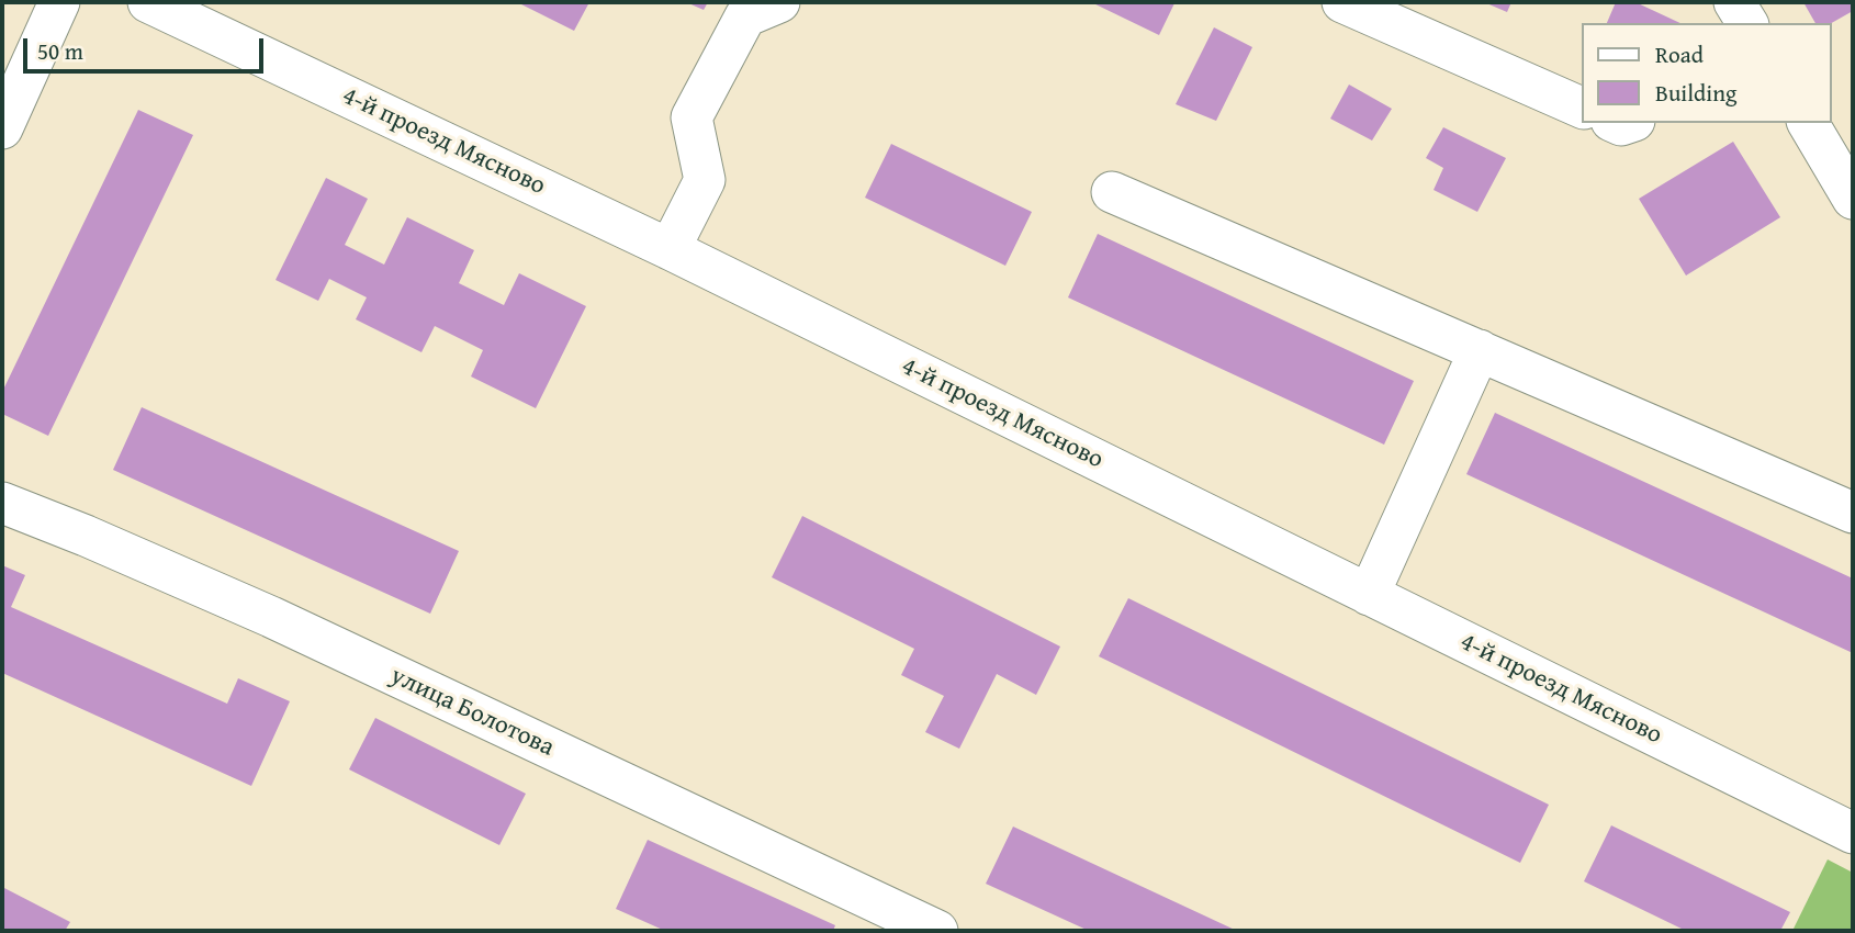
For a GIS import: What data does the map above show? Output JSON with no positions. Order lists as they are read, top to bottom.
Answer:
{
  "streets": {
    "street": ["4-й проезд Мясново", "улица Болотова"]
  },
  "legend": ["Road", "Building"],
  "scale_bar": "50 m"
}
